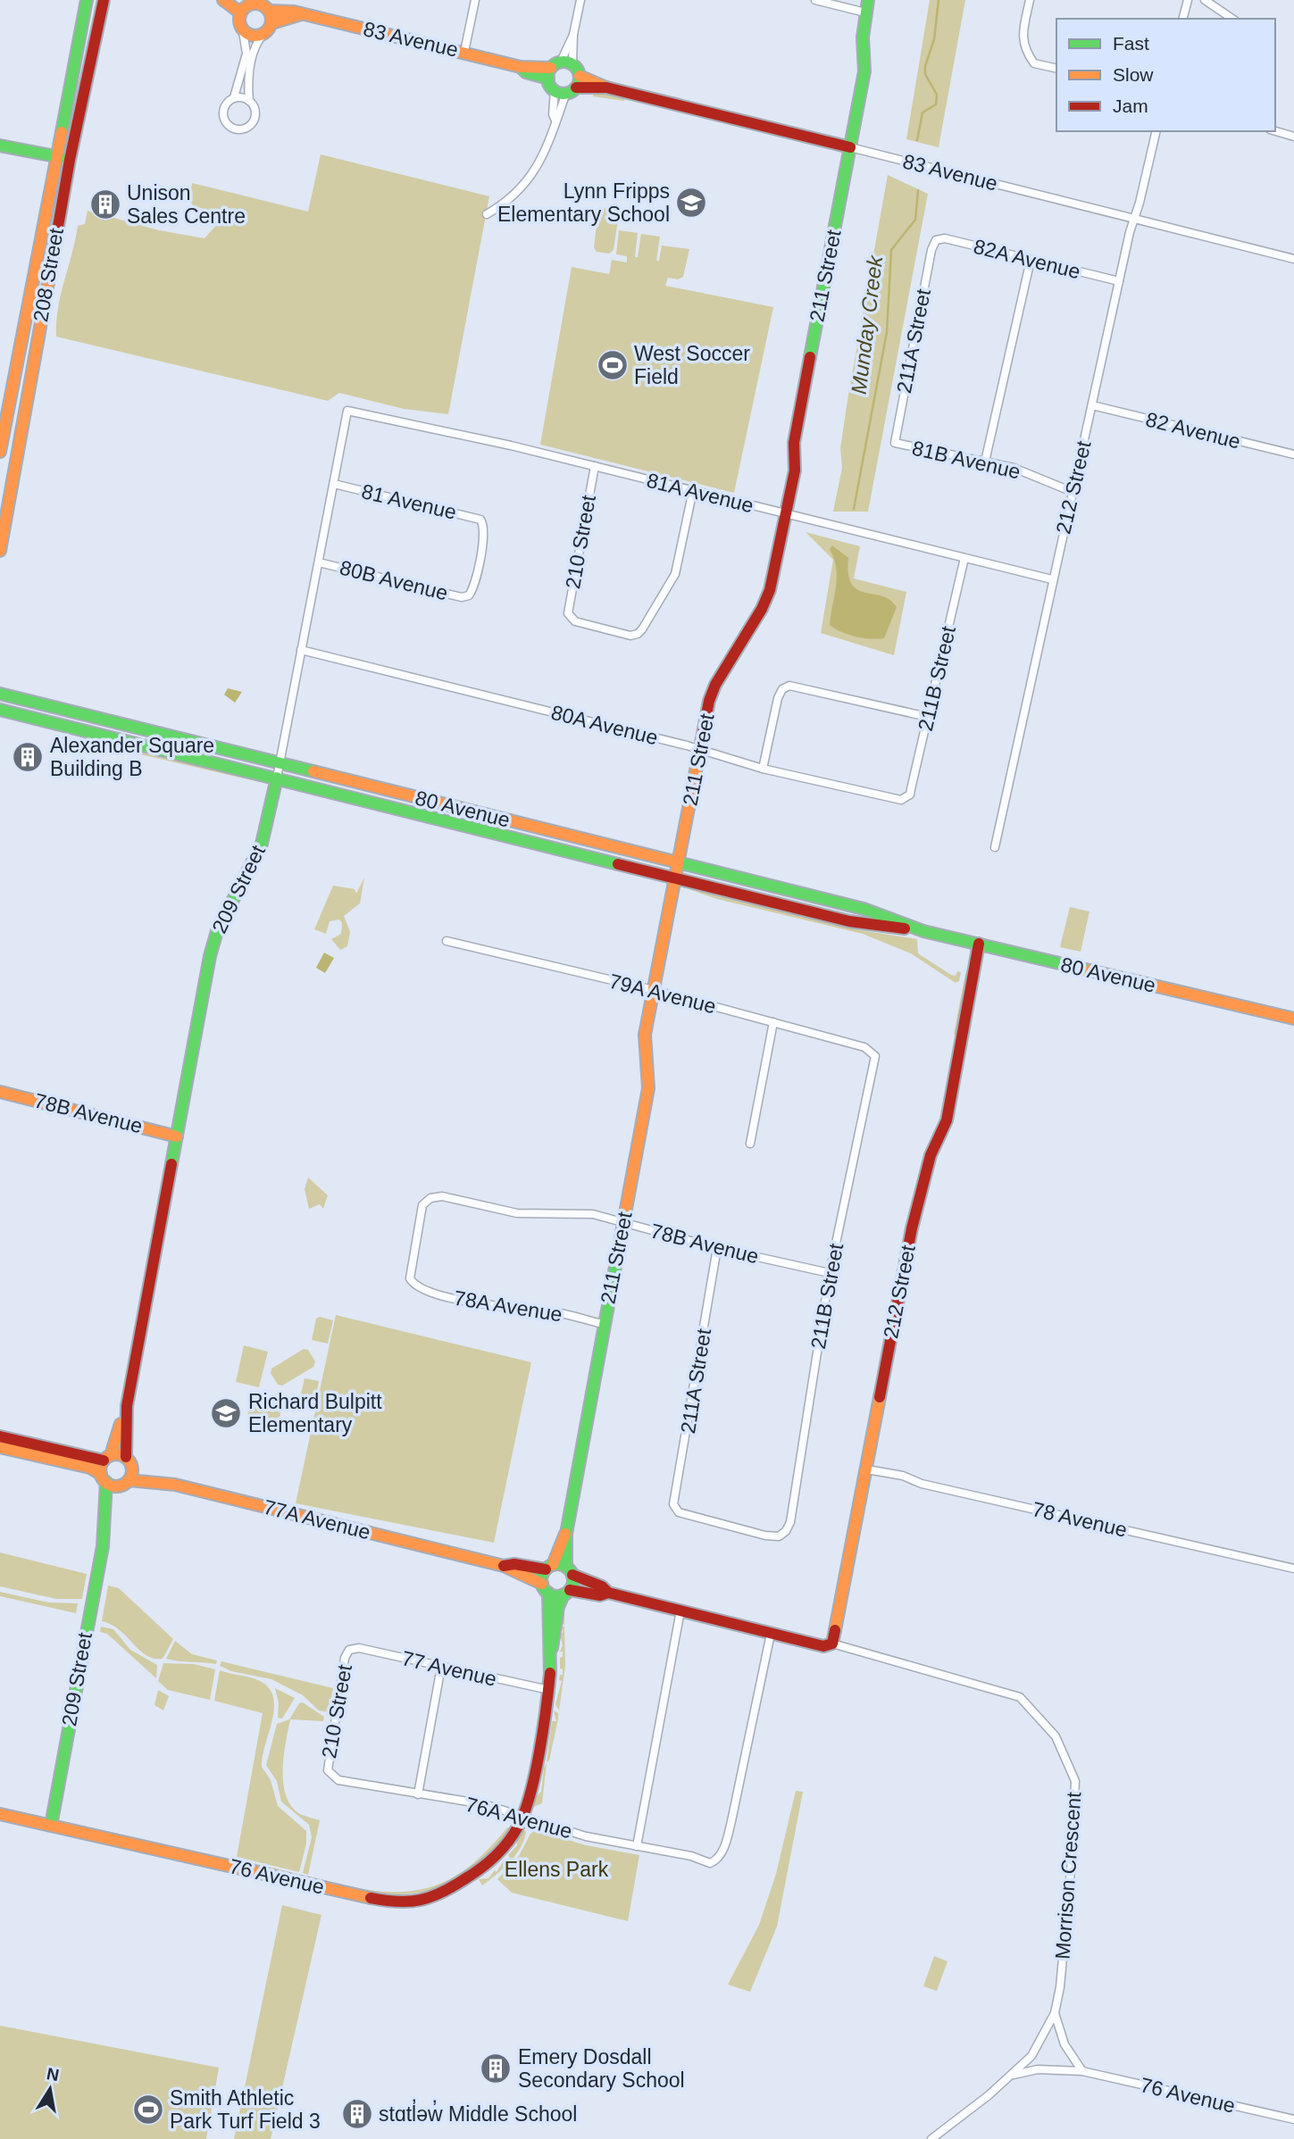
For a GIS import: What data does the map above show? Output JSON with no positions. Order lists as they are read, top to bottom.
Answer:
{
  "streets": {
    "street": [
      "83 Avenue",
      "82A Avenue",
      "208 Street",
      "211 Street",
      "211A Street",
      "82 Avenue",
      "81B Avenue",
      "212 Street",
      "81A Avenue",
      "81 Avenue",
      "210 Street",
      "80B Avenue",
      "211B Street",
      "80A Avenue",
      "80 Avenue",
      "209 Street",
      "79A Avenue",
      "78B Avenue",
      "78A Avenue",
      "77A Avenue",
      "78 Avenue",
      "77 Avenue",
      "76A Avenue",
      "Morrison Crescent",
      "76 Avenue"
    ]
  },
  "crossings": [
    ["83 Avenue", "211 Street"],
    ["83 Avenue", "212 Street"],
    ["82A Avenue", "211A Street"],
    ["82A Avenue", "212 Street"],
    ["211 Street", "81A Avenue"],
    ["211 Street", "80A Avenue"],
    ["211 Street", "80 Avenue"],
    ["211 Street", "79A Avenue"],
    ["211 Street", "78B Avenue"],
    ["211 Street", "78A Avenue"],
    ["211 Street", "77A Avenue"],
    ["211A Street", "81B Avenue"],
    ["211A Street", "211B Street"],
    ["211A Street", "78B Avenue"],
    ["82 Avenue", "212 Street"],
    ["81B Avenue", "212 Street"],
    ["212 Street", "81A Avenue"],
    ["212 Street", "80 Avenue"],
    ["212 Street", "78 Avenue"],
    ["212 Street", "Morrison Crescent"],
    ["81A Avenue", "210 Street"],
    ["81A Avenue", "211B Street"],
    ["81A Avenue", "209 Street"],
    ["81 Avenue", "80B Avenue"],
    ["81 Avenue", "209 Street"],
    ["210 Street", "77 Avenue"],
    ["210 Street", "76A Avenue"],
    ["80B Avenue", "209 Street"],
    ["211B Street", "80A Avenue"],
    ["211B Street", "79A Avenue"],
    ["211B Street", "78B Avenue"],
    ["80A Avenue", "209 Street"],
    ["80 Avenue", "209 Street"],
    ["209 Street", "78B Avenue"],
    ["209 Street", "77A Avenue"],
    ["209 Street", "76 Avenue"],
    ["78B Avenue", "78A Avenue"],
    ["76A Avenue", "76 Avenue"],
    ["Morrison Crescent", "76 Avenue"]
  ],
  "water": ["Munday Creek"],
  "parks": ["Ellens Park"],
  "places": {
    "school or university": ["Lynn Fripps Elementary School", "Richard Bulpitt Elementary"],
    "building": [
      "Unison Sales Centre",
      "Alexander Square Building B",
      "Emery Dosdall Secondary School",
      "stɑtl̓əw̓ Middle School"
    ],
    "sports": ["West Soccer Field", "Smith Athletic Park Turf Field 3"]
  },
  "legend": ["Fast", "Slow", "Jam"],
  "north": "top"
}
